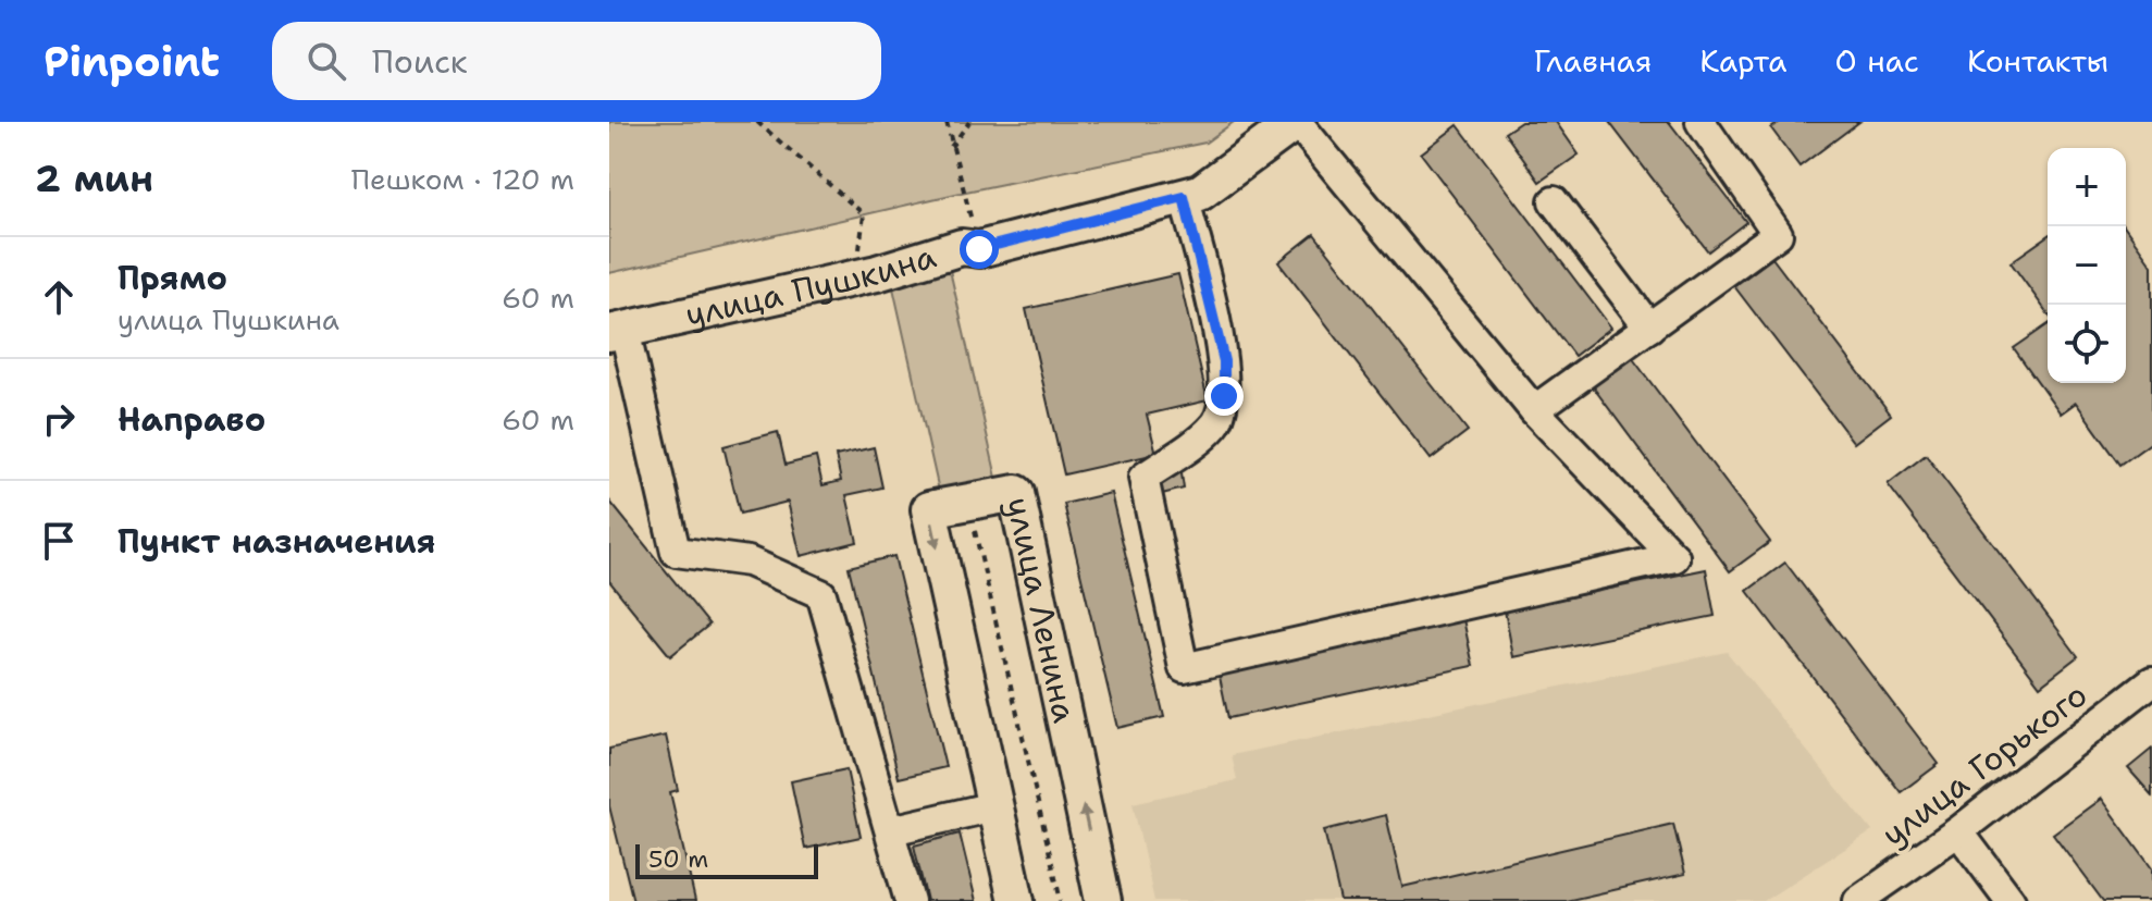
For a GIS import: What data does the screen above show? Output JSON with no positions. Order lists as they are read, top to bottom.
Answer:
{
  "streets": {
    "main road": ["улица Пушкина", "улица Ленина"],
    "street": ["улица Горького"]
  },
  "scale_bar": "50 m",
  "page": {
    "header": "Pinpoint",
    "search": "Поиск",
    "nav": [
      "Главная",
      "Карта",
      "О нас",
      "Контакты"
    ],
    "heading": ["2 мин", "Пешком · 120 m"],
    "map_buttons": ["+", "−"],
    "list": [
      ["Прямо", "улица Пушкина", "60 m"],
      ["Направо", "60 m"],
      "Пункт назначения"
    ],
    "scale": "50 m"
  }
}
